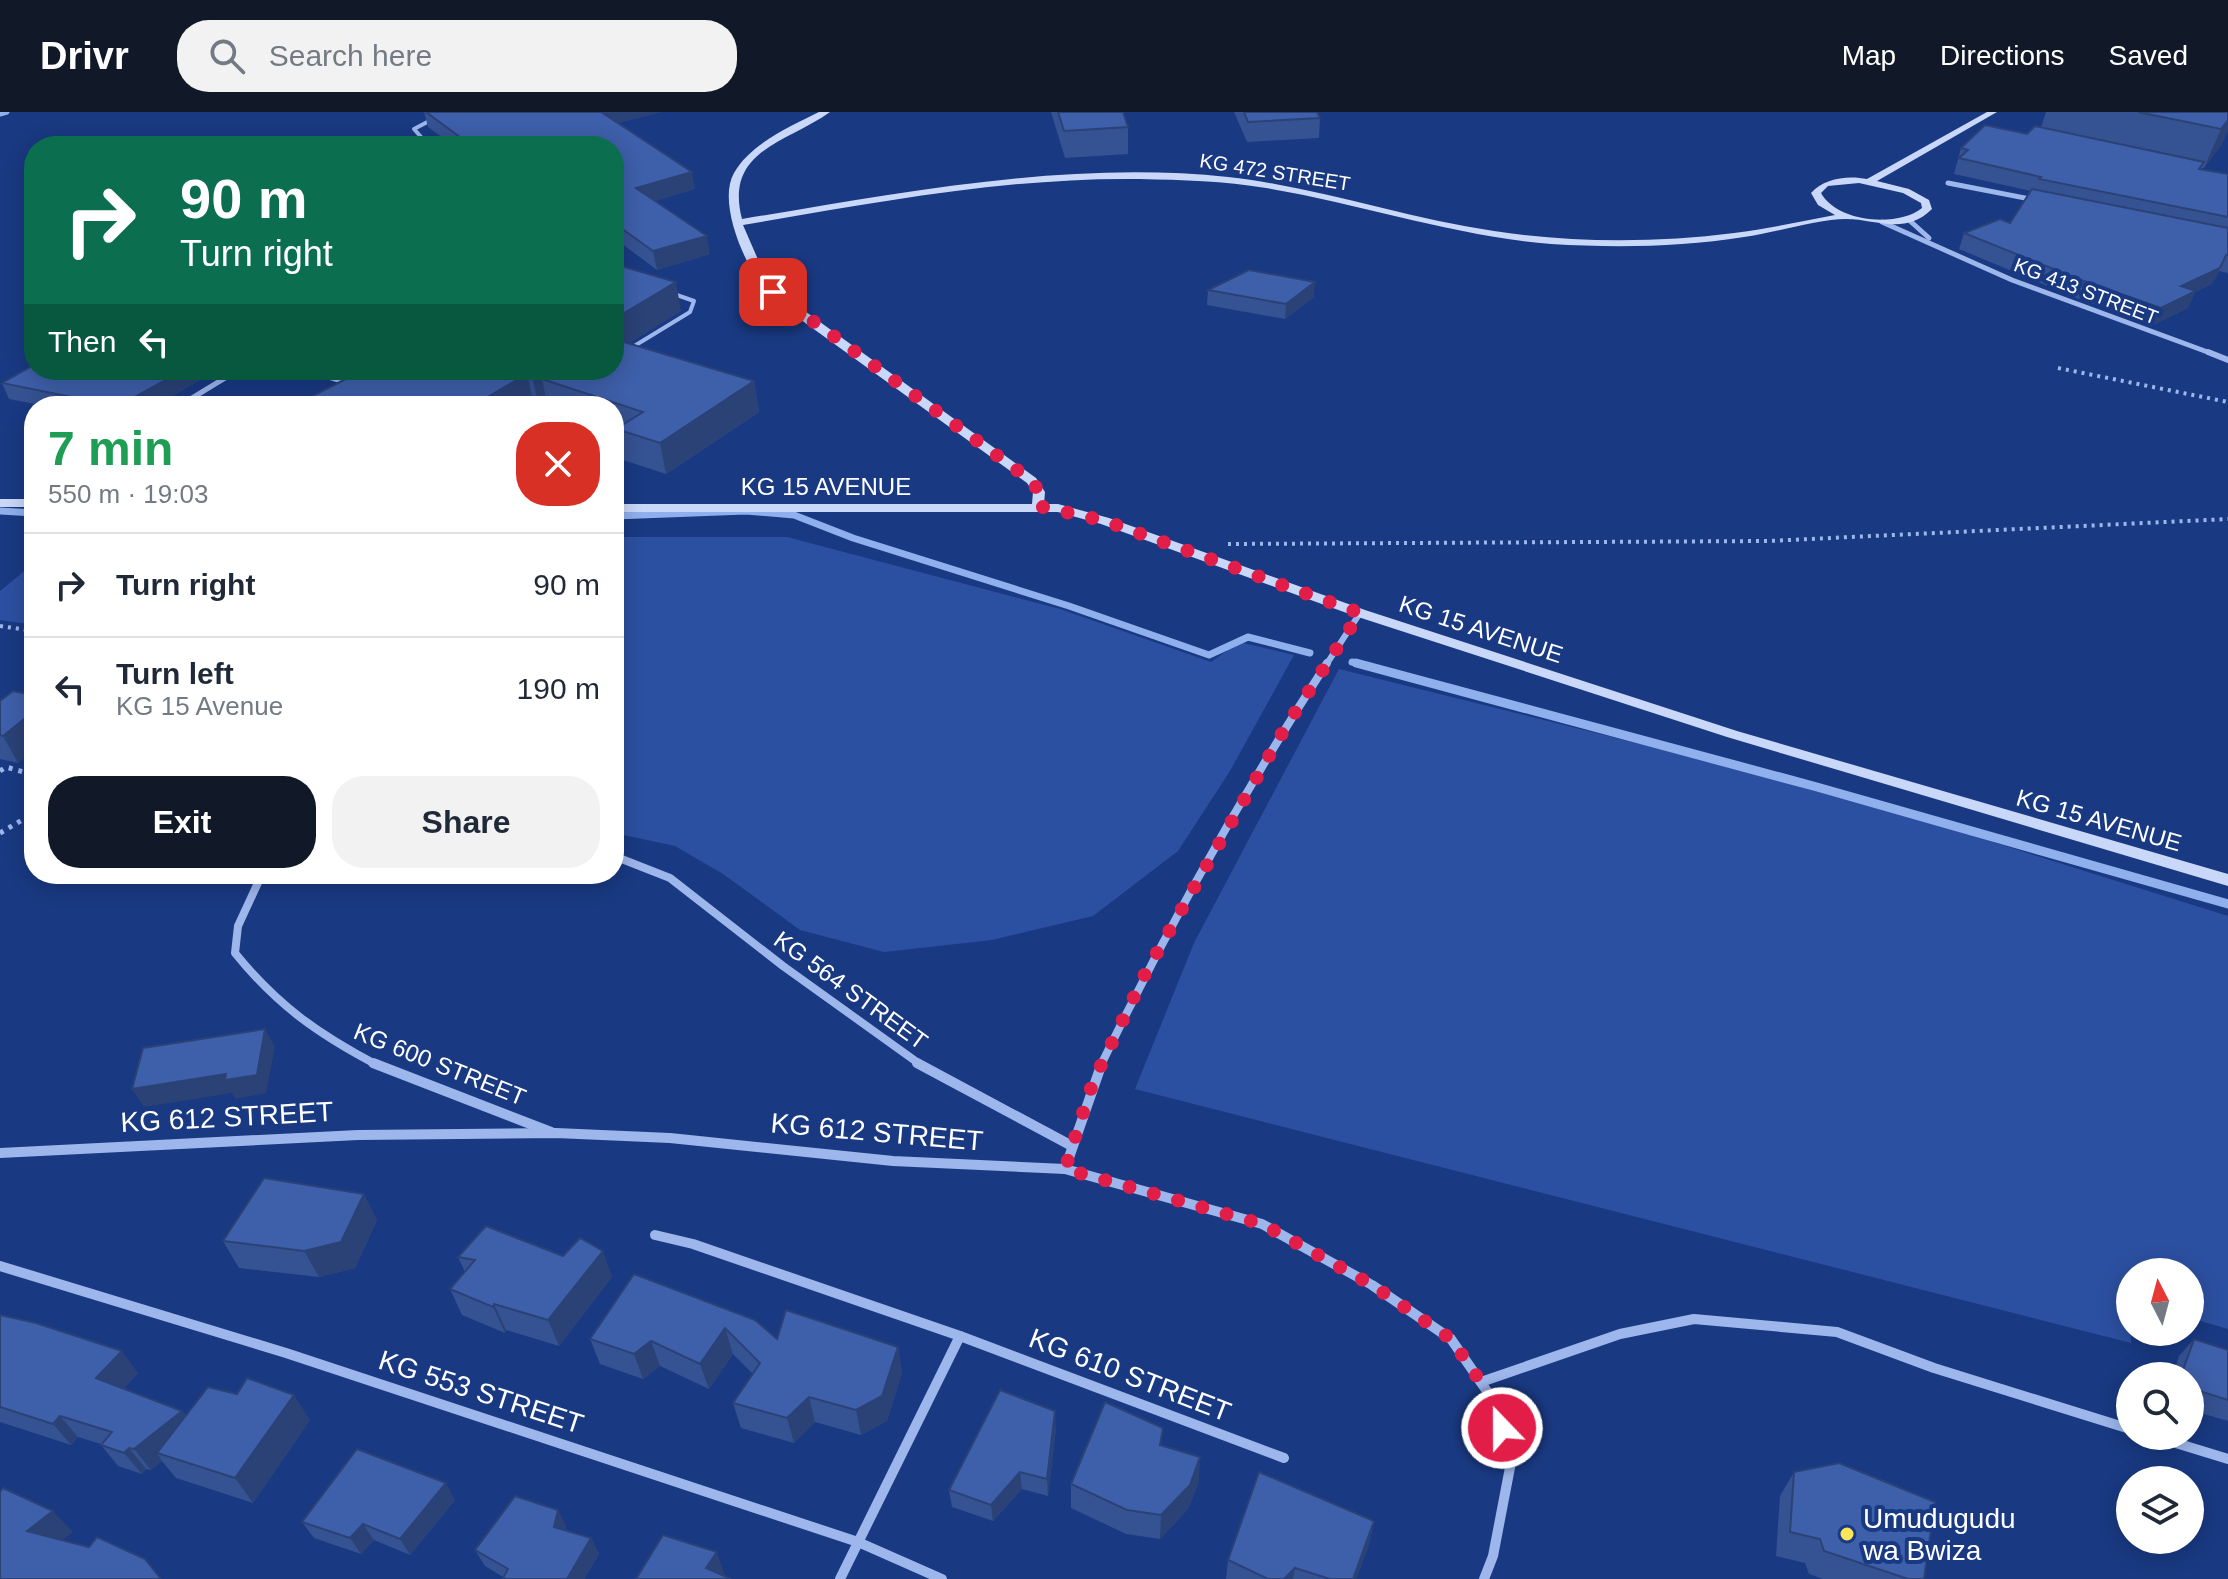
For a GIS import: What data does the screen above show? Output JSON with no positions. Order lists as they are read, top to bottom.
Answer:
{
  "streets": {
    "main road": ["KG 472 STREET", "KG 15 AVENUE"],
    "street": [
      "KG 413 STREET",
      "KG 564 STREET",
      "KG 600 STREET",
      "KG 612 STREET",
      "KG 610 STREET",
      "KG 553 STREET"
    ]
  },
  "crossings": [
    ["KG 600 STREET", "KG 612 STREET"]
  ],
  "places": ["Umudugudu wa Bwiza"],
  "north": "top",
  "page": {
    "header": "Drivr",
    "search": "Search here",
    "nav": ["Map", "Directions", "Saved"],
    "turn": ["90 m", "Turn right"],
    "then": "Then",
    "heading": ["7 min", "550 m · 19:03"],
    "list": [
      {
        "name": "Turn right",
        "value": "90 m"
      },
      {
        "name": "Turn left",
        "note": "KG 15 Avenue",
        "value": "190 m"
      }
    ],
    "buttons": ["Exit", "Share"]
  }
}
